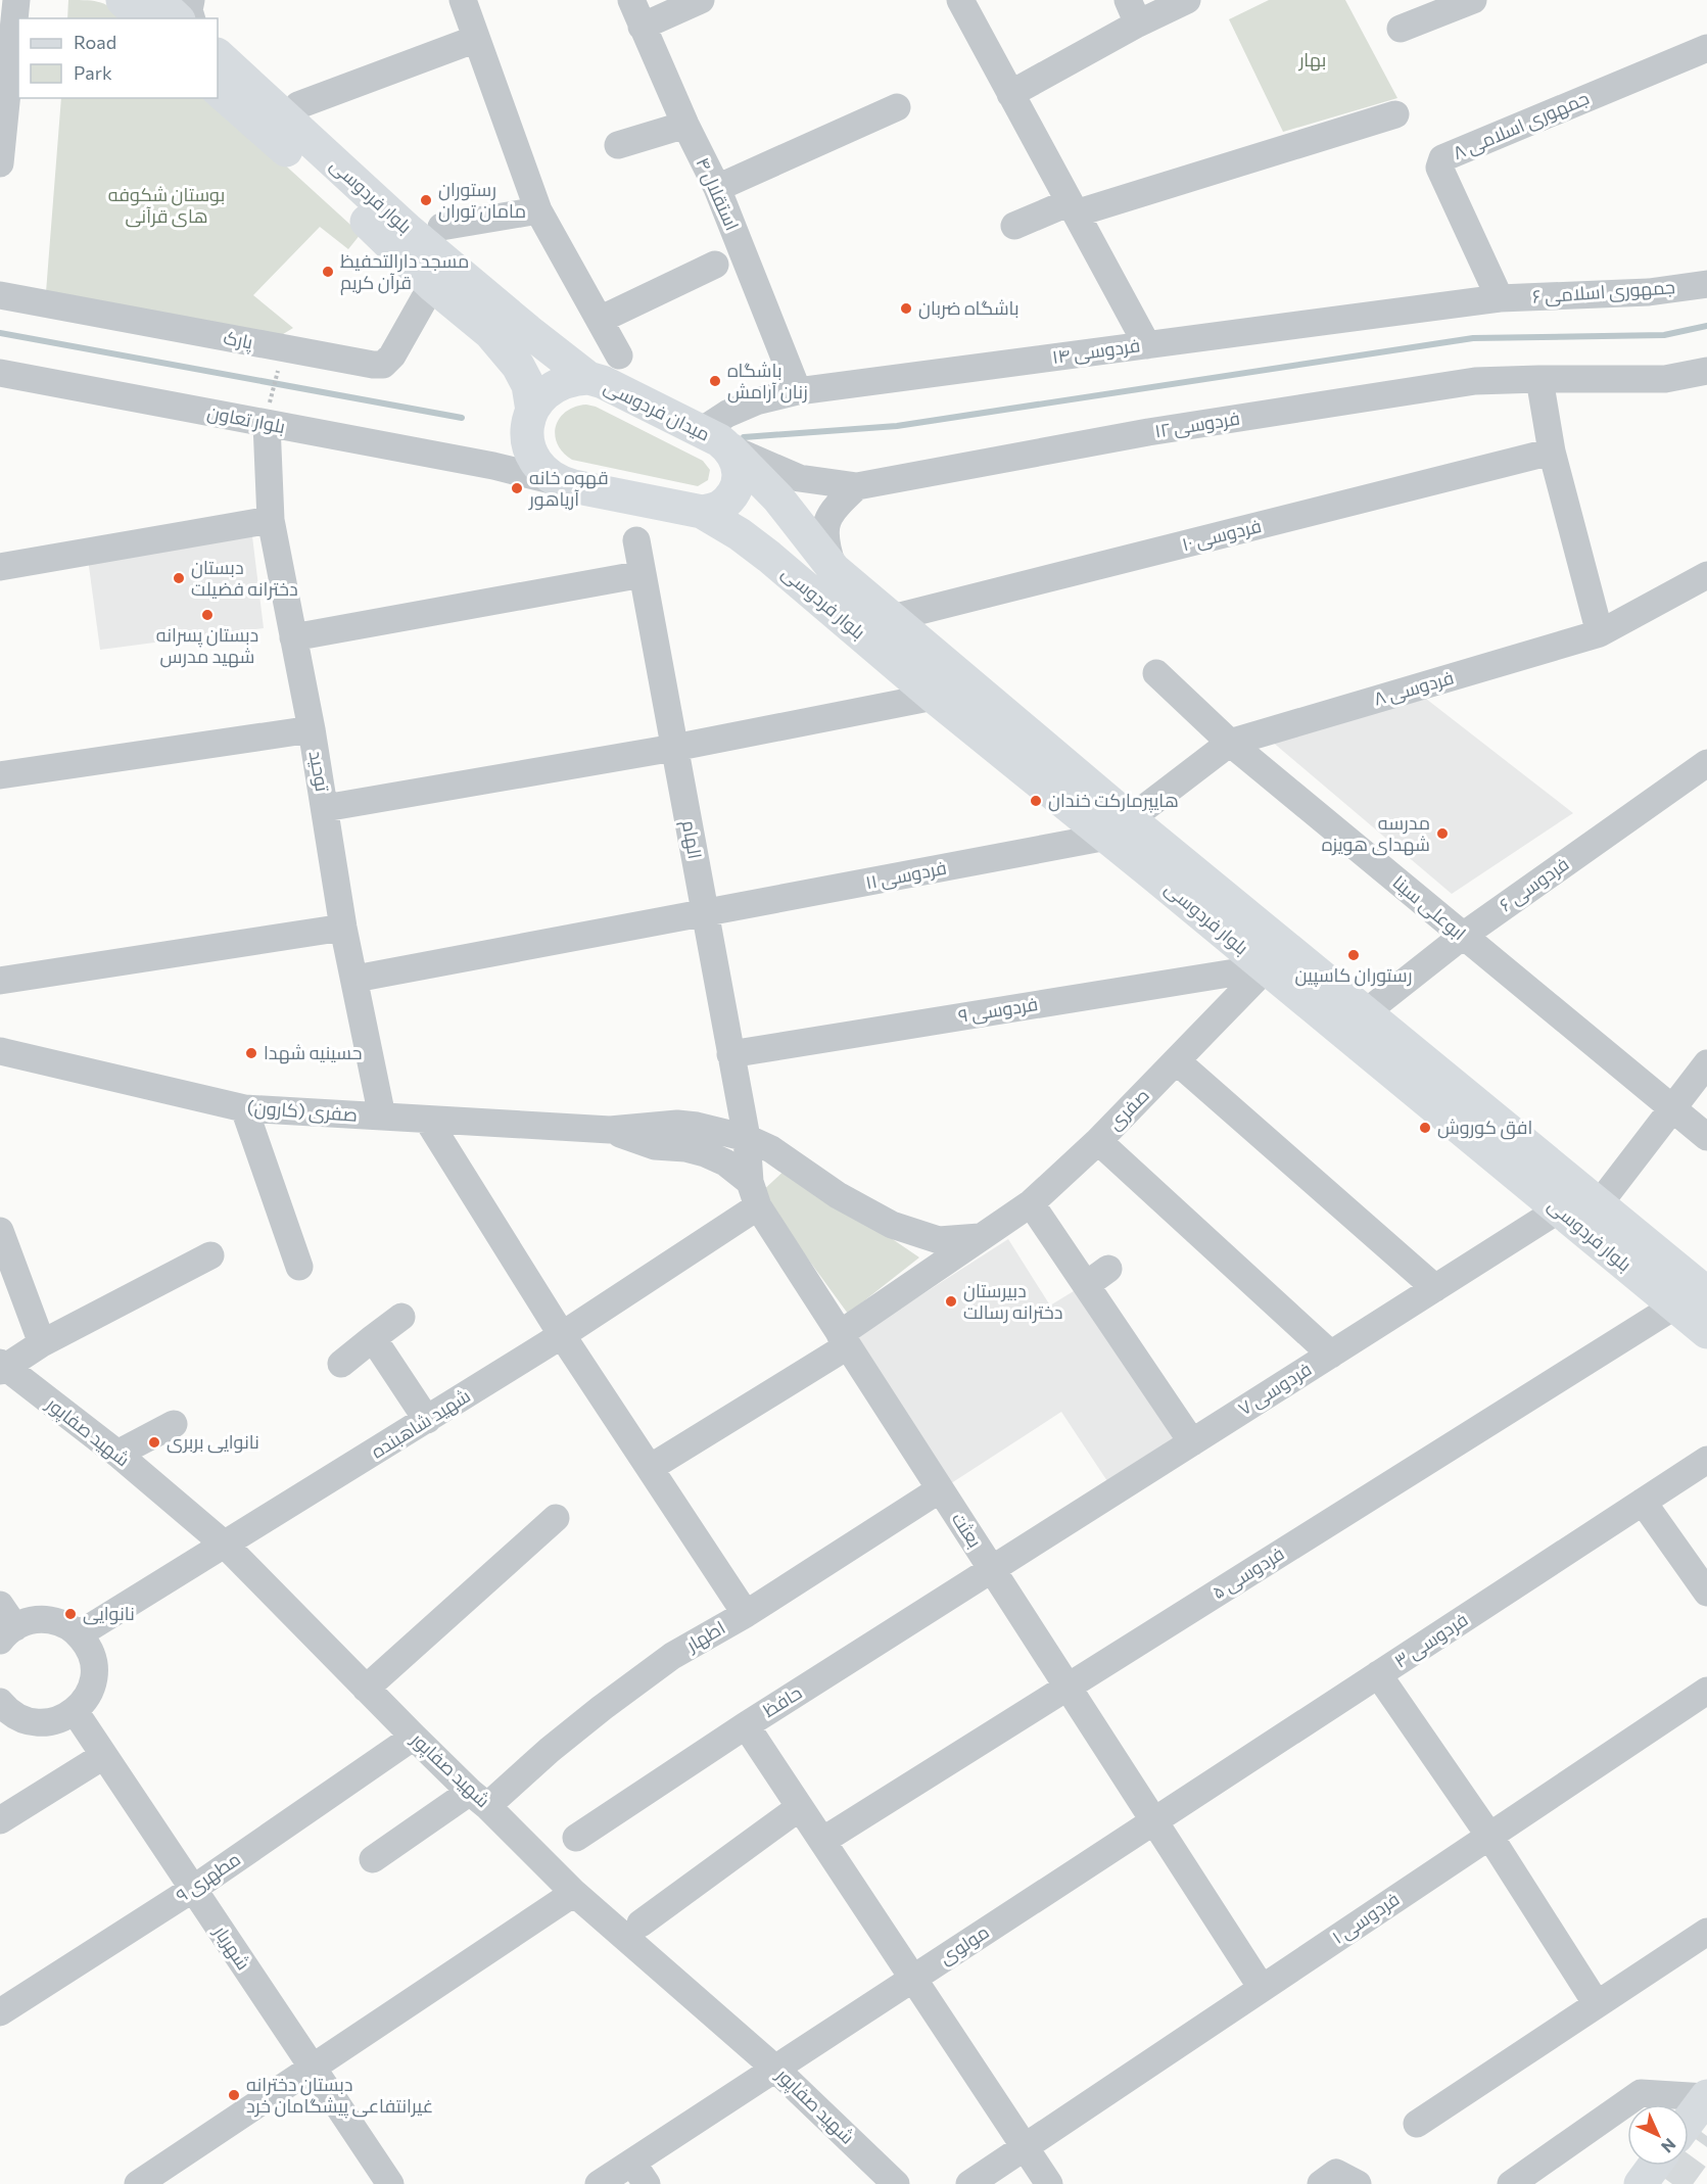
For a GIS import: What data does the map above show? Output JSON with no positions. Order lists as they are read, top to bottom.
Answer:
{
  "streets": {
    "main road": ["بلوار فردوسی", "میدان فردوسی"],
    "street": [
      "جمهوری اسلامی ۸",
      "استقلال ۴",
      "جمهوری اسلامی ۶",
      "پارک",
      "فردوسی ۱۴",
      "بلوار تعاون",
      "فردوسی ۱۲",
      "فردوسی ۱۰",
      "فردوسی ۸",
      "توحید",
      "الهام",
      "فردوسی ۱۱",
      "فردوسی ۶",
      "ابوعلی سینا",
      "فردوسی ۹",
      "صفری",
      "صفری (کارون)",
      "فردوسی ۷",
      "شهید شاهبنده",
      "شهید صفاپور",
      "بعثت",
      "فردوسی ۵",
      "اطهار",
      "فردوسی ۳",
      "حافظ",
      "مطهری ۹",
      "فردوسی ۱",
      "مولوی",
      "شهریار"
    ]
  },
  "crossings": [
    ["جمهوری اسلامی ۸", "جمهوری اسلامی ۶"],
    ["جمهوری اسلامی ۸", "فردوسی ۱۴"],
    ["استقلال ۴", "فردوسی ۱۴"],
    ["بلوار فردوسی", "پارک"],
    ["بلوار فردوسی", "میدان فردوسی"],
    ["بلوار فردوسی", "فردوسی ۱۰"],
    ["بلوار فردوسی", "فردوسی ۸"],
    ["بلوار فردوسی", "فردوسی ۱۱"],
    ["بلوار فردوسی", "فردوسی ۶"],
    ["بلوار فردوسی", "فردوسی ۹"],
    ["بلوار فردوسی", "صفری"],
    ["بلوار فردوسی", "فردوسی ۷"],
    ["بلوار فردوسی", "فردوسی ۵"],
    ["جمهوری اسلامی ۶", "فردوسی ۱۴"],
    ["فردوسی ۱۴", "میدان فردوسی"],
    ["بلوار تعاون", "توحید"],
    ["فردوسی ۸", "فردوسی ۱۱"],
    ["فردوسی ۸", "ابوعلی سینا"],
    ["توحید", "فردوسی ۱۱"],
    ["توحید", "صفری (کارون)"],
    ["الهام", "فردوسی ۱۱"],
    ["الهام", "فردوسی ۹"],
    ["الهام", "شهید شاهبنده"],
    ["الهام", "بعثت"],
    ["فردوسی ۶", "ابوعلی سینا"],
    ["فردوسی ۹", "صفری"],
    ["صفری", "بعثت"],
    ["فردوسی ۷", "بعثت"],
    ["فردوسی ۷", "حافظ"],
    ["شهید شاهبنده", "شهید صفاپور"],
    ["شهید شاهبنده", "بعثت"],
    ["شهید صفاپور", "اطهار"],
    ["شهید صفاپور", "مطهری ۹"],
    ["شهید صفاپور", "مولوی"],
    ["بعثت", "فردوسی ۵"],
    ["بعثت", "اطهار"],
    ["بعثت", "فردوسی ۳"],
    ["بعثت", "حافظ"],
    ["بعثت", "فردوسی ۱"],
    ["بعثت", "مولوی"],
    ["فردوسی ۳", "مولوی"],
    ["مطهری ۹", "شهریار"]
  ],
  "parks": ["بهار", "بوستان شکوفه های قرآنی"],
  "places": [
    "رستوران مامان توران",
    "مسجد دارالتحفیظ قرآن کریم",
    "باشگاه ضربان",
    "باشگاه زنان آرامش",
    "قهوه خانه آریاهور",
    "دبستان دخترانه فضیلت",
    "دبستان پسرانه شهید مدرس",
    "هایپرمارکت خندان",
    "مدرسه شهدای هویزه",
    "رستوران کاسپین",
    "حسینیه شهدا",
    "افق کوروش",
    "دبیرستان دخترانه رسالت",
    "نانوایی بربری",
    "نانوایی",
    "دبستان دخترانه غیرانتفاعی پیشگامان خرد"
  ],
  "legend": ["Road", "Park"],
  "north": "bottom right"
}
